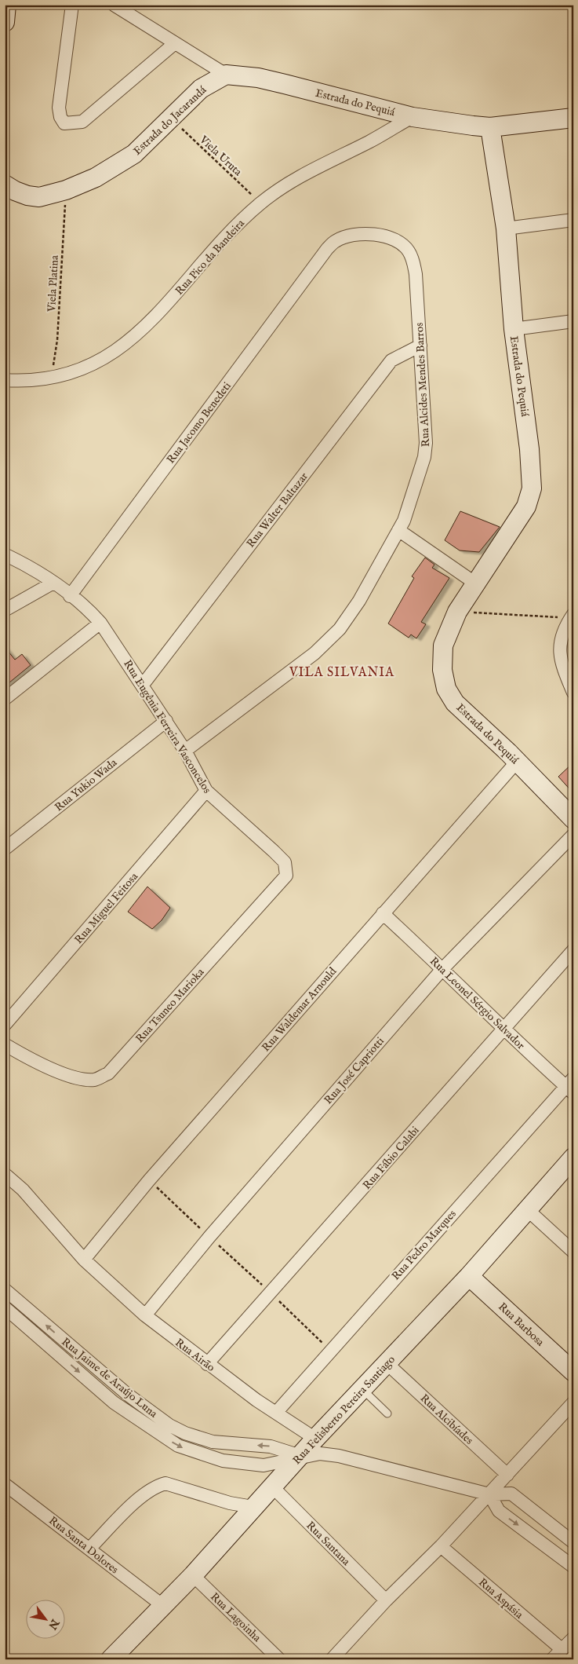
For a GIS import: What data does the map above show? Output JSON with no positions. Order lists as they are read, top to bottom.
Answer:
{
  "streets": {
    "main road": [
      "Estrada do Pequiá",
      "Estrada do Jacarandá",
      "Rua Barbosa",
      "Rua Felisberto Pereira Santiago"
    ],
    "street": [
      "Rua Pico da Bandeira",
      "Rua Alcides Mendes Barros",
      "Rua Jacomo Benedeti",
      "Rua Walter Baltazar",
      "Rua Eugênia Ferreira Vasconcelos",
      "Rua Yukio Wada",
      "Rua Miguel Feitosa",
      "Rua Leonel Sérgio Salvador",
      "Rua Tsuneo Marioka",
      "Rua Waldemar Arnould",
      "Rua José Capriotti",
      "Rua Fábio Calabi",
      "Rua Pedro Marques",
      "Rua Airão",
      "Rua Jaime de Araújo Luna",
      "Rua Alcibíades",
      "Rua Santana",
      "Rua Santa Dolores",
      "Rua Aspásia",
      "Rua Lagoinha"
    ],
    "path": ["Viela Uruta", "Viela Platina"]
  },
  "crossings": [
    ["Estrada do Pequiá", "Estrada do Jacarandá"],
    ["Estrada do Pequiá", "Rua Pico da Bandeira"],
    ["Estrada do Pequiá", "Rua Waldemar Arnould"],
    ["Estrada do Jacarandá", "Viela Uruta"],
    ["Estrada do Jacarandá", "Viela Platina"],
    ["Viela Uruta", "Rua Pico da Bandeira"],
    ["Rua Pico da Bandeira", "Viela Platina"],
    ["Rua Alcides Mendes Barros", "Rua Jacomo Benedeti"],
    ["Rua Alcides Mendes Barros", "Rua Walter Baltazar"],
    ["Rua Alcides Mendes Barros", "Rua Eugênia Ferreira Vasconcelos"],
    ["Rua Jacomo Benedeti", "Rua Eugênia Ferreira Vasconcelos"],
    ["Rua Walter Baltazar", "Rua Eugênia Ferreira Vasconcelos"],
    ["Rua Eugênia Ferreira Vasconcelos", "Rua Yukio Wada"],
    ["Rua Eugênia Ferreira Vasconcelos", "Rua Miguel Feitosa"],
    ["Rua Eugênia Ferreira Vasconcelos", "Rua Tsuneo Marioka"],
    ["Rua Leonel Sérgio Salvador", "Rua Waldemar Arnould"],
    ["Rua Leonel Sérgio Salvador", "Rua José Capriotti"],
    ["Rua Leonel Sérgio Salvador", "Rua Fábio Calabi"],
    ["Rua Leonel Sérgio Salvador", "Rua Pedro Marques"],
    ["Rua Waldemar Arnould", "Rua Airão"],
    ["Rua José Capriotti", "Rua Airão"],
    ["Rua Fábio Calabi", "Rua Airão"],
    ["Rua Pedro Marques", "Rua Airão"],
    ["Rua Barbosa", "Rua Felisberto Pereira Santiago"],
    ["Rua Airão", "Rua Felisberto Pereira Santiago"],
    ["Rua Jaime de Araújo Luna", "Rua Felisberto Pereira Santiago"],
    ["Rua Felisberto Pereira Santiago", "Rua Alcibíades"],
    ["Rua Felisberto Pereira Santiago", "Rua Santana"],
    ["Rua Felisberto Pereira Santiago", "Rua Santa Dolores"],
    ["Rua Felisberto Pereira Santiago", "Rua Lagoinha"]
  ],
  "districts": ["VILA SILVANIA"],
  "north": "bottom right"
}
